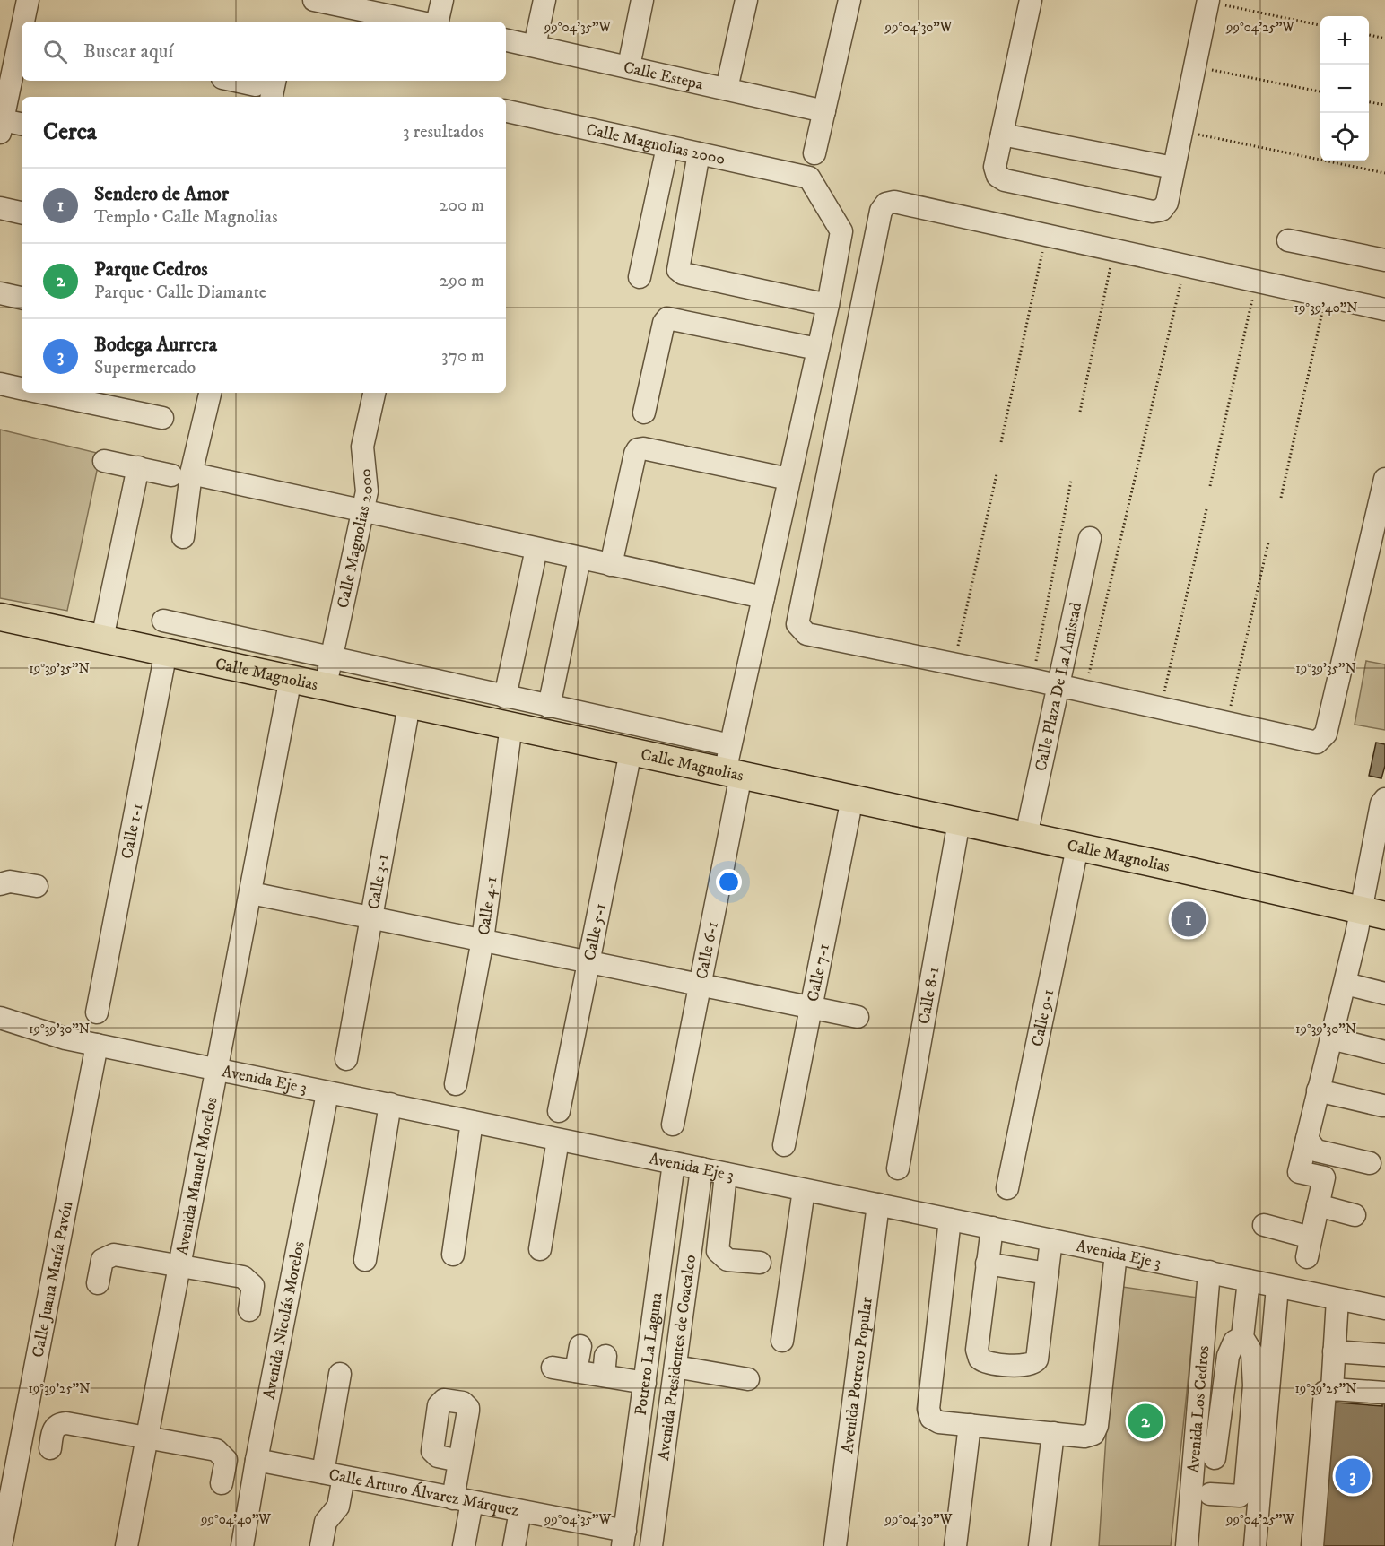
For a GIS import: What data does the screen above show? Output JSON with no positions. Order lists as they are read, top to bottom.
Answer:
{
  "streets": {
    "main road": ["Calle Magnolias"],
    "street": [
      "Calle Estepa",
      "Calle Magnolias 2000",
      "Calle Plaza De La Amistad",
      "Calle 1-1",
      "Calle 3-1",
      "Calle 4-1",
      "Calle 5-1",
      "Calle 6-1",
      "Calle 7-1",
      "Calle 8-1",
      "Calle 9-1",
      "Avenida Eje 3",
      "Avenida Manuel Morelos",
      "Calle Juana María Pavón",
      "Avenida Nicolás Morelos",
      "Potrero La Laguna",
      "Avenida Presidentes de Coacalco",
      "Avenida Potrero Popular",
      "Avenida Los Cedros",
      "Calle Arturo Álvarez Márquez"
    ]
  },
  "crossings": [
    ["Calle Magnolias 2000", "Calle Magnolias"],
    ["Calle Magnolias 2000", "Calle 6-1"],
    ["Calle Magnolias", "Calle Plaza De La Amistad"],
    ["Calle Magnolias", "Calle 1-1"],
    ["Calle Magnolias", "Calle 3-1"],
    ["Calle Magnolias", "Calle 4-1"],
    ["Calle Magnolias", "Calle 5-1"],
    ["Calle Magnolias", "Calle 6-1"],
    ["Calle Magnolias", "Calle 7-1"],
    ["Calle Magnolias", "Calle 8-1"],
    ["Calle Magnolias", "Calle 9-1"],
    ["Calle Magnolias", "Avenida Manuel Morelos"],
    ["Avenida Eje 3", "Avenida Manuel Morelos"],
    ["Avenida Eje 3", "Calle Juana María Pavón"],
    ["Avenida Eje 3", "Avenida Nicolás Morelos"],
    ["Avenida Eje 3", "Potrero La Laguna"],
    ["Avenida Eje 3", "Avenida Presidentes de Coacalco"],
    ["Avenida Eje 3", "Avenida Potrero Popular"],
    ["Avenida Eje 3", "Avenida Los Cedros"],
    ["Avenida Nicolás Morelos", "Calle Arturo Álvarez Márquez"],
    ["Potrero La Laguna", "Calle Arturo Álvarez Márquez"]
  ],
  "page": {
    "map_buttons": ["+", "−"],
    "search": "Buscar aquí",
    "heading": ["Cerca", "3 resultados"],
    "list": [
      {
        "mark": "1",
        "name": "Sendero de Amor",
        "note": "Templo · Calle Magnolias",
        "value": "200 m"
      },
      {
        "mark": "2",
        "name": "Parque Cedros",
        "note": "Parque · Calle Diamante",
        "value": "290 m"
      },
      {
        "mark": "3",
        "name": "Bodega Aurrera",
        "note": "Supermercado",
        "value": "370 m"
      }
    ],
    "pins": ["1", "2", "3"]
  },
  "coordinates": [
    "99°04'35\"W",
    "99°04'30\"W",
    "99°04'25\"W",
    "19°39'40\"N",
    "19°39'35\"N",
    "19°39'30\"N",
    "19°39'25\"N",
    "99°04'40\"W"
  ]
}
